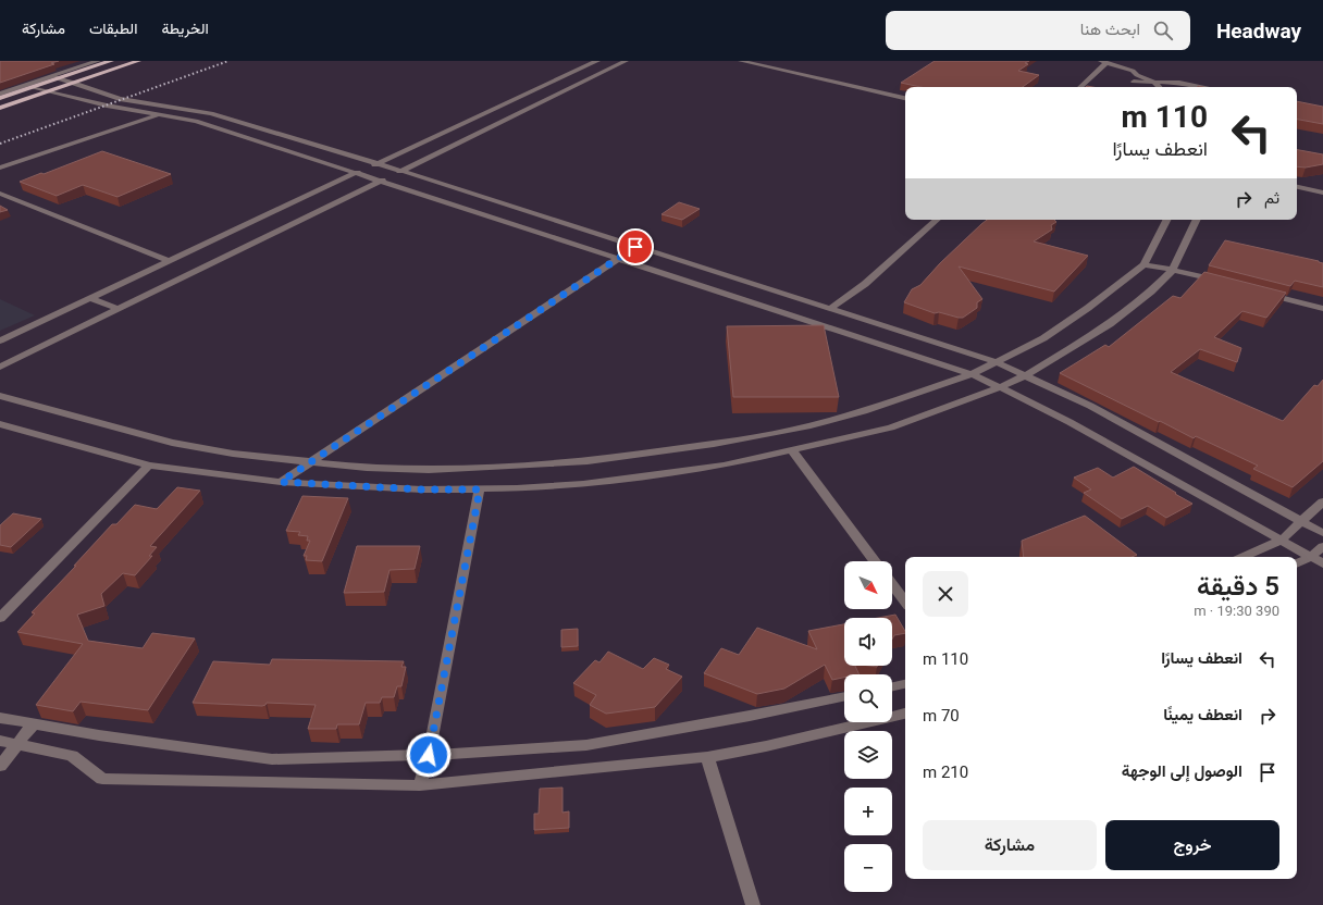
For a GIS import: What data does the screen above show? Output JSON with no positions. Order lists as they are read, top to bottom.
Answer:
{
  "north": "bottom right",
  "page": {
    "header": "Headway",
    "search": "ابحث هنا",
    "nav": ["الخريطة", "الطبقات", "مشاركة"],
    "turn": ["110 m", "انعطف يسارًا"],
    "then": "ثم",
    "heading": ["5 دقيقة", "390 m · 19:30"],
    "map_buttons": ["+", "−"],
    "list": [
      {
        "name": "انعطف يسارًا",
        "value": "110 m"
      },
      {
        "name": "انعطف يمينًا",
        "value": "70 m"
      },
      {
        "name": "الوصول إلى الوجهة",
        "value": "210 m"
      }
    ],
    "buttons": ["خروج", "مشاركة"]
  }
}
